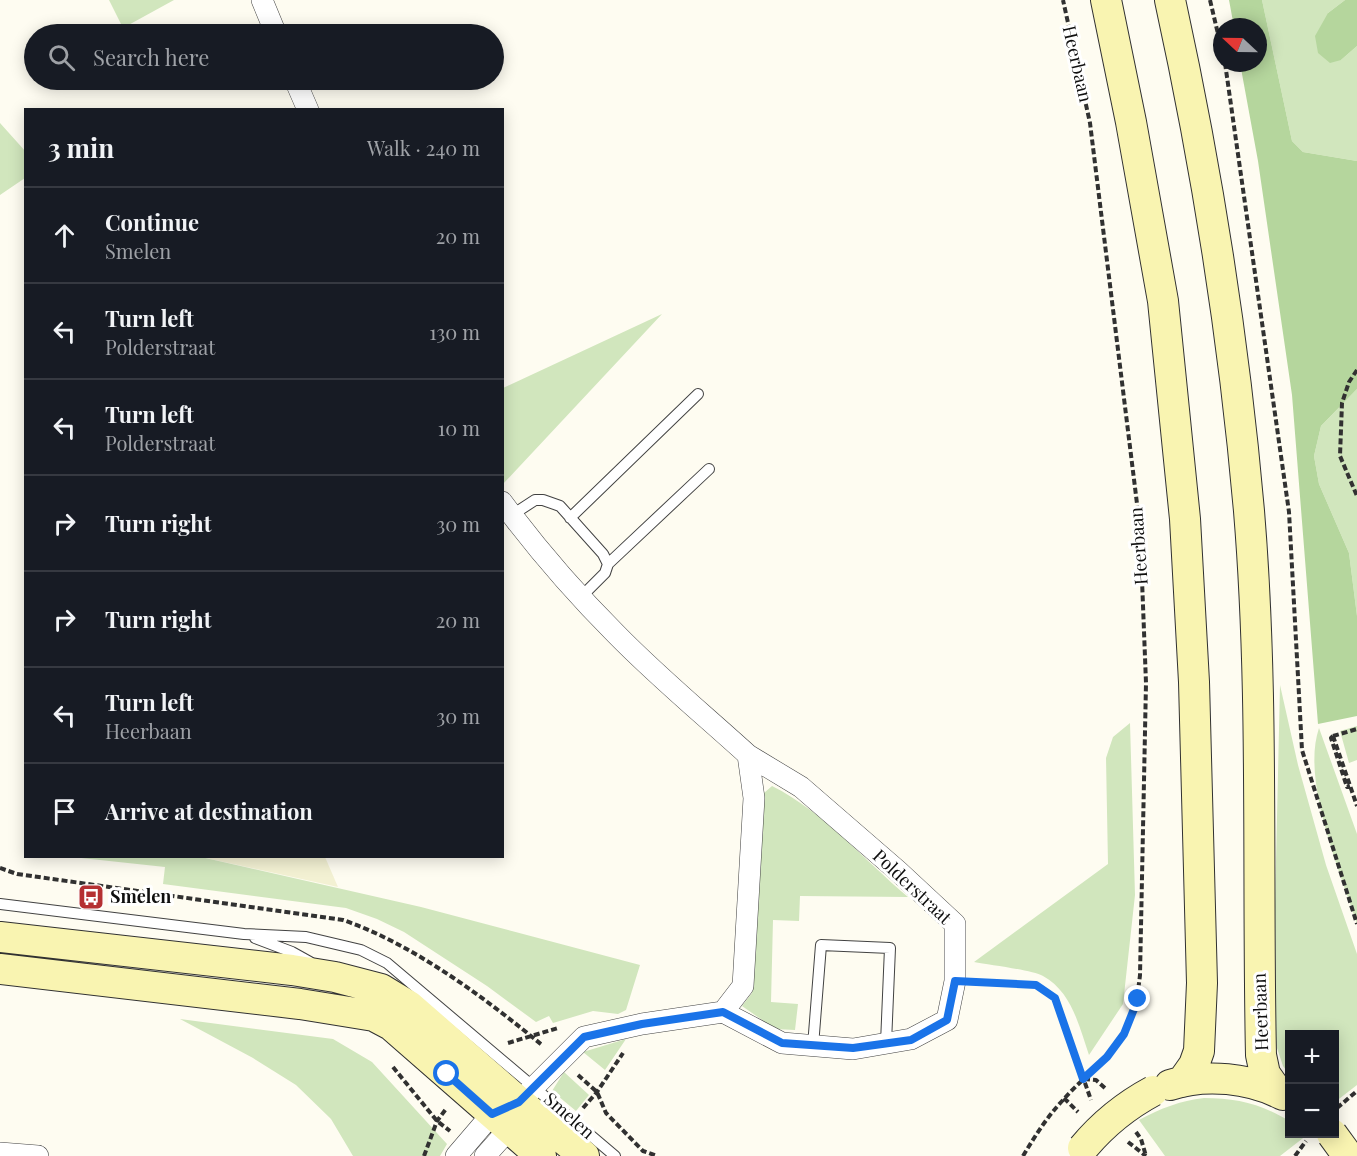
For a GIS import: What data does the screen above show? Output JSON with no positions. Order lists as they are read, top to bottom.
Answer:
{
  "streets": {
    "main road": ["Heerbaan", "Smelen"],
    "street": ["Polderstraat"]
  },
  "places": {
    "bus stop": ["Smelen"]
  },
  "north": "left",
  "page": {
    "search": "Search here",
    "heading": ["3 min", "Walk · 240 m"],
    "list": [
      ["Continue", "Smelen", "20 m"],
      ["Turn left", "Polderstraat", "130 m"],
      ["Turn left", "Polderstraat", "10 m"],
      ["Turn right", "30 m"],
      ["Turn right", "20 m"],
      ["Turn left", "Heerbaan", "30 m"],
      "Arrive at destination"
    ],
    "map_buttons": ["+", "−"]
  }
}
